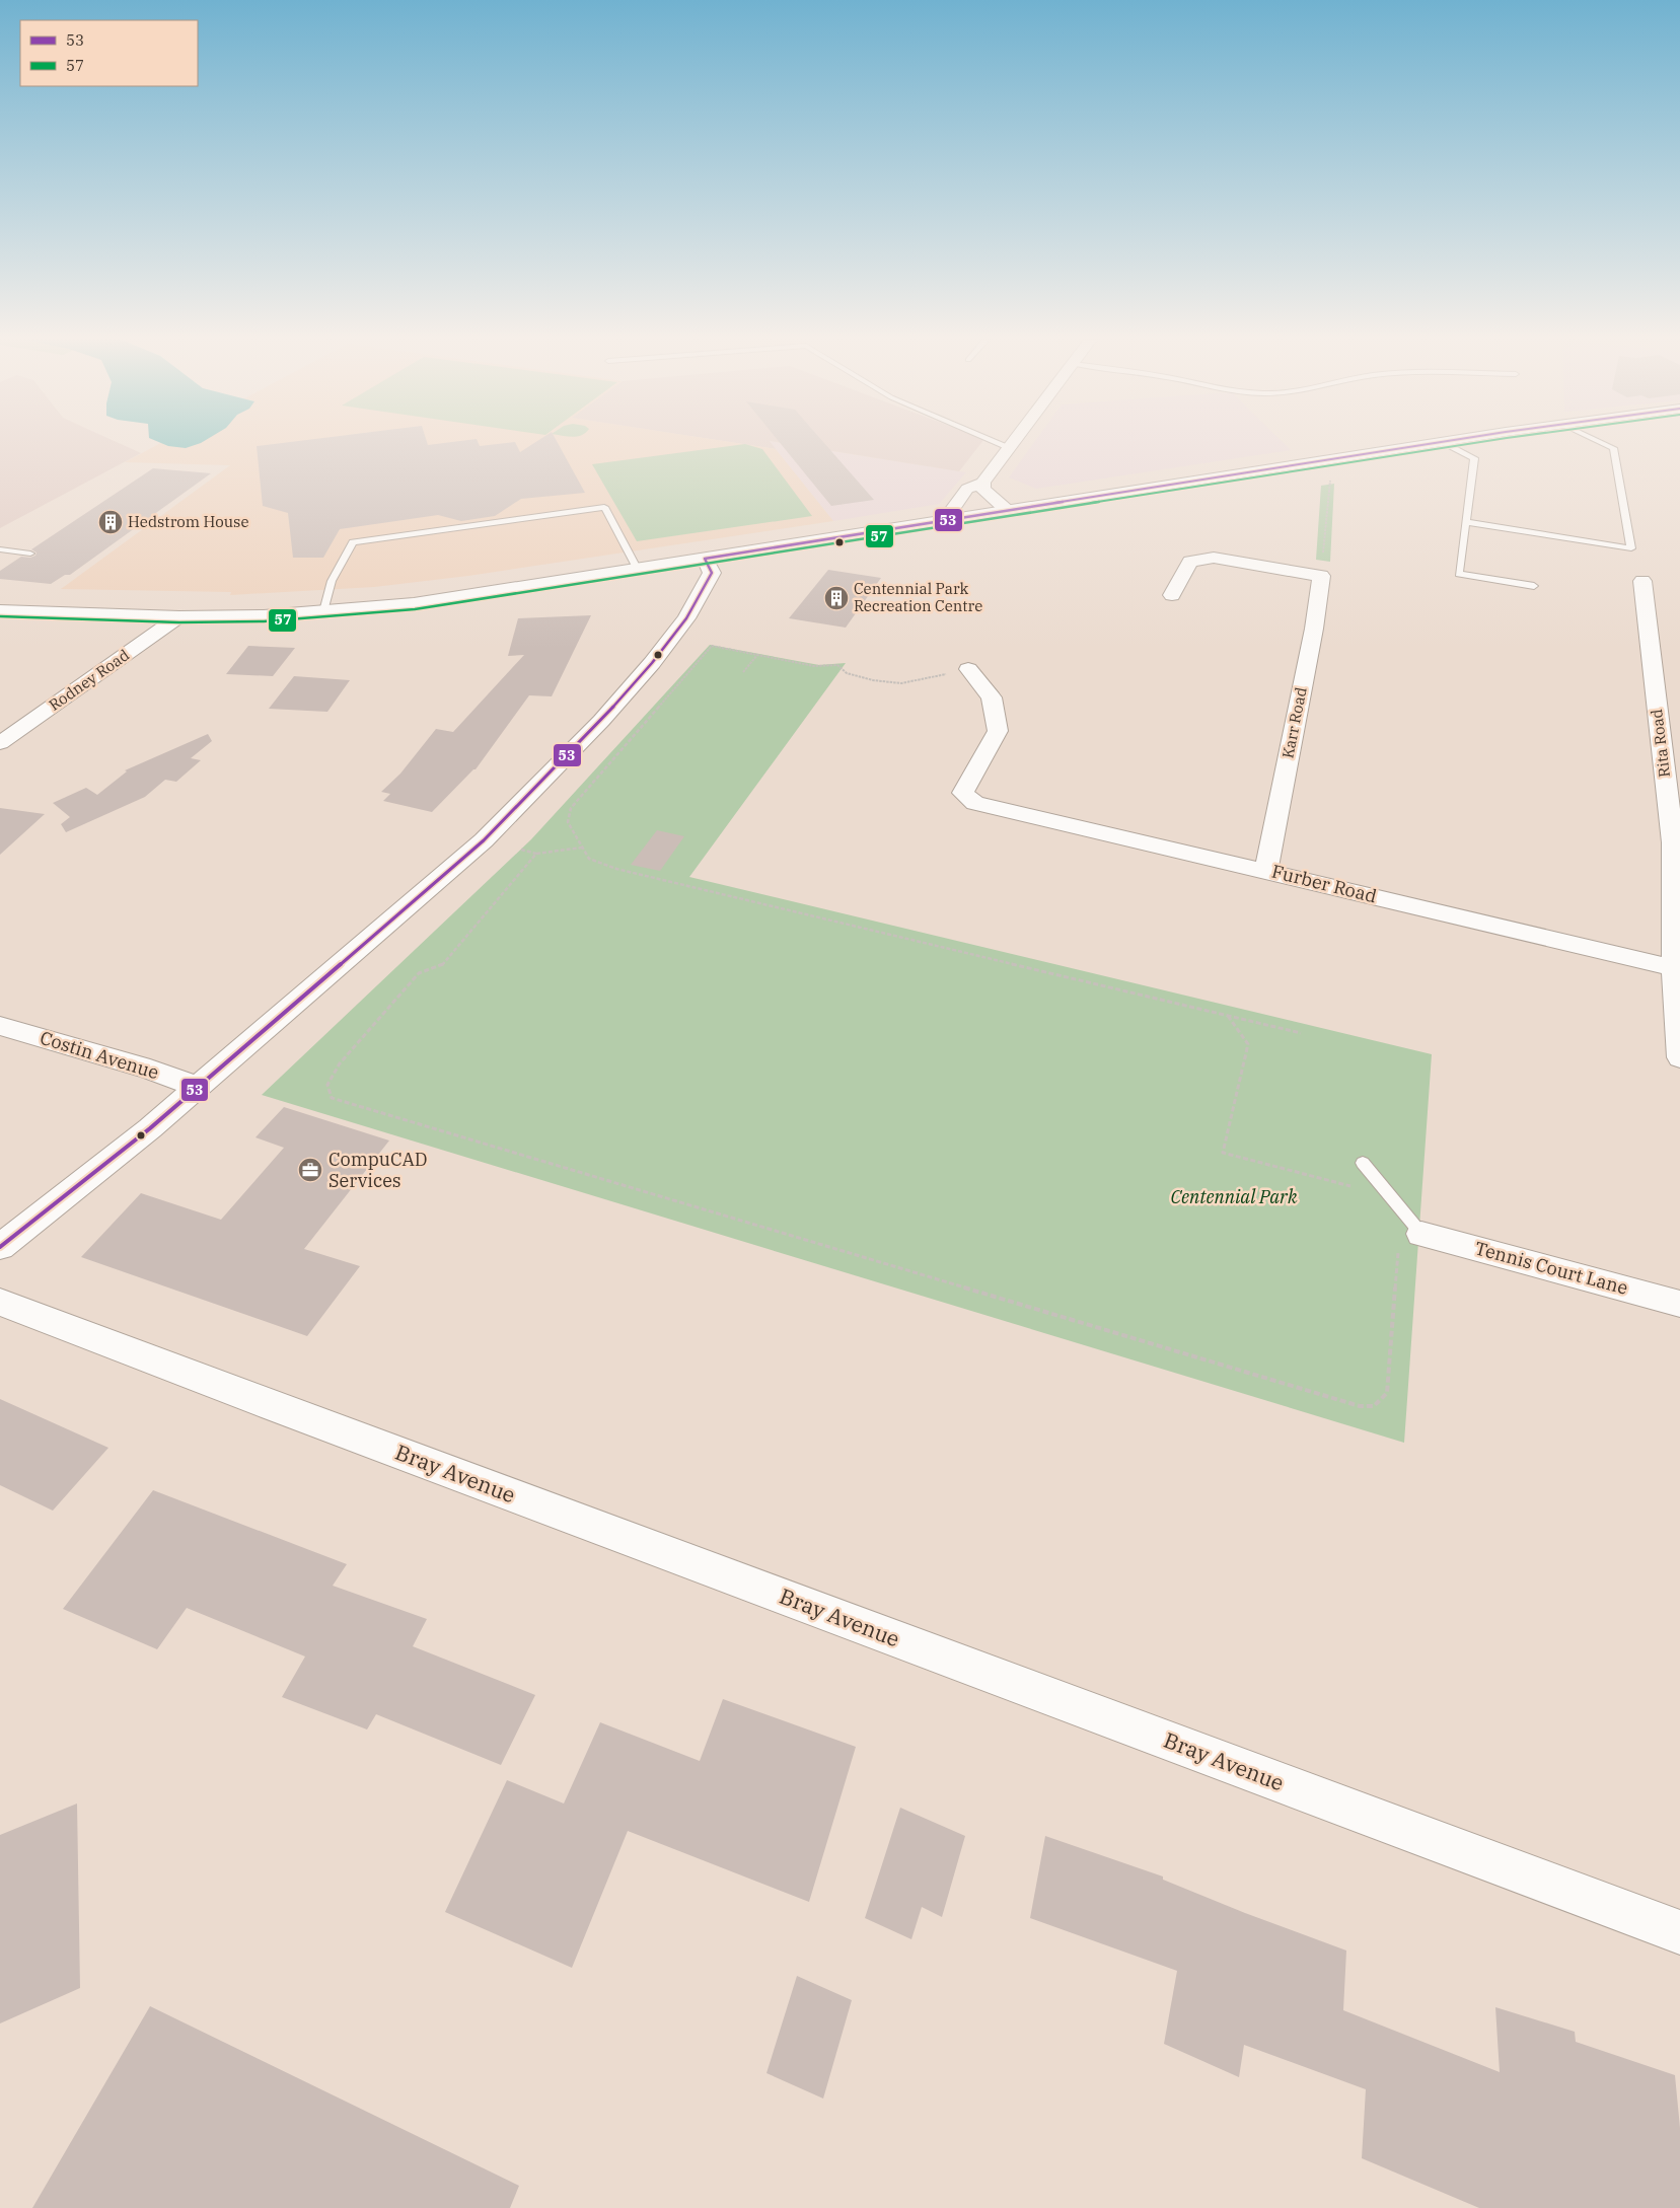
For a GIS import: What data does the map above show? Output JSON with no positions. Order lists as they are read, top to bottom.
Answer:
{
  "streets": {
    "street": [
      "Rodney Road",
      "Karr Road",
      "Rita Road",
      "Furber Road",
      "Costin Avenue",
      "Tennis Court Lane",
      "Bray Avenue"
    ]
  },
  "crossings": [
    ["Karr Road", "Furber Road"],
    ["Rita Road", "Furber Road"]
  ],
  "parks": ["Centennial Park"],
  "places": {
    "building": ["Hedstrom House", "Centennial Park Recreation Centre"],
    "office": ["CompuCAD Services"]
  },
  "lines": ["transit line 53", "transit line 57"],
  "legend": ["53", "57"]
}
